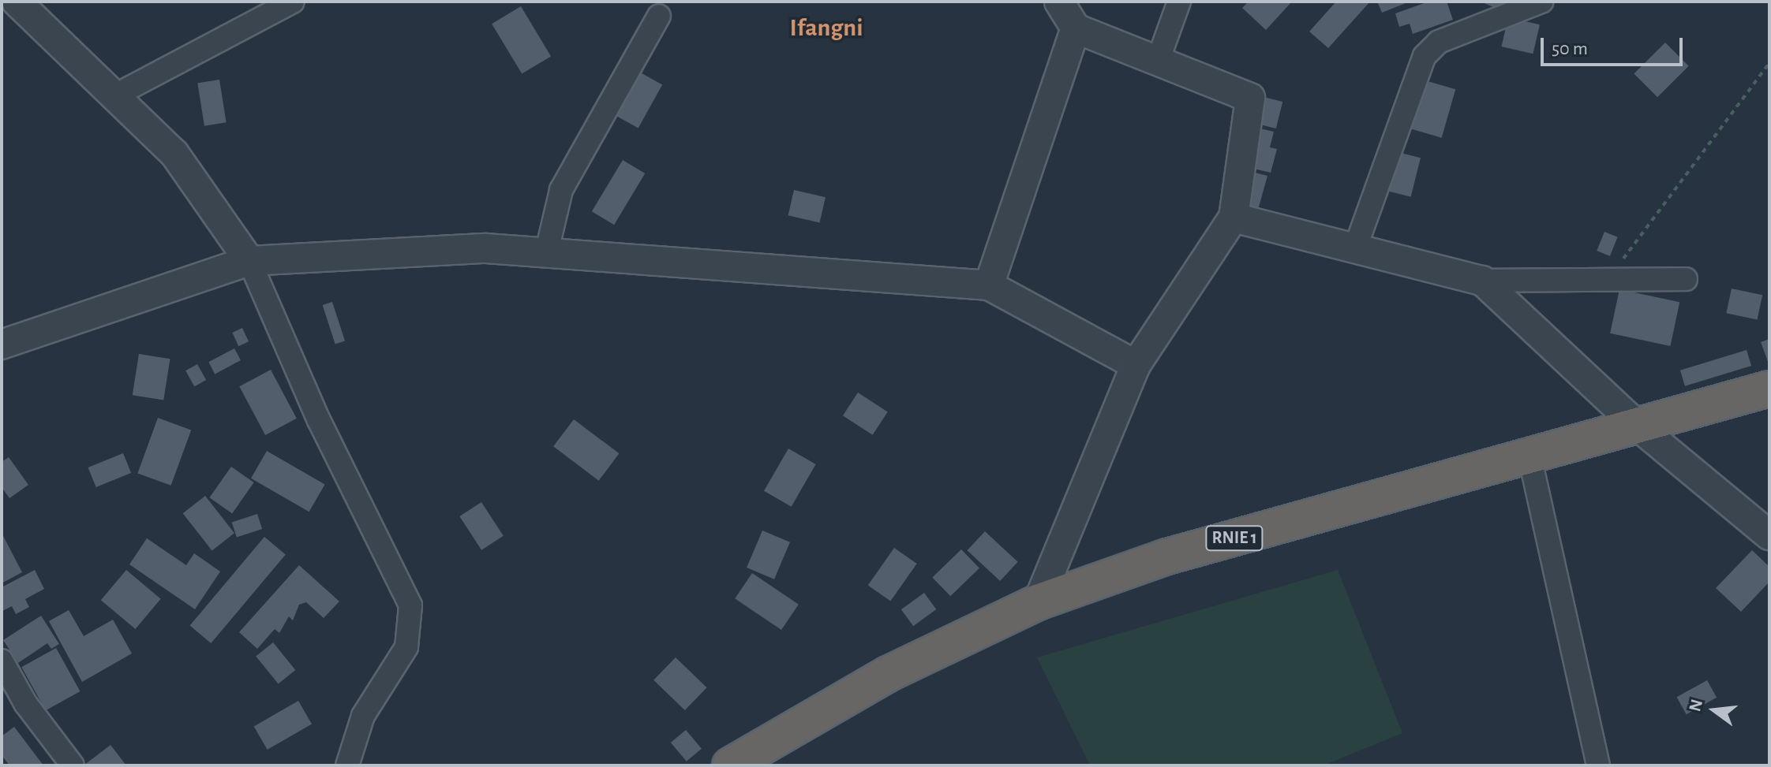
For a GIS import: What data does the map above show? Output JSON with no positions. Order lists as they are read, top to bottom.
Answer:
{
  "streets": {
    "highway": ["RNIE 1"]
  },
  "districts": ["Ifangni"],
  "scale_bar": "50 m",
  "north": "left"
}
